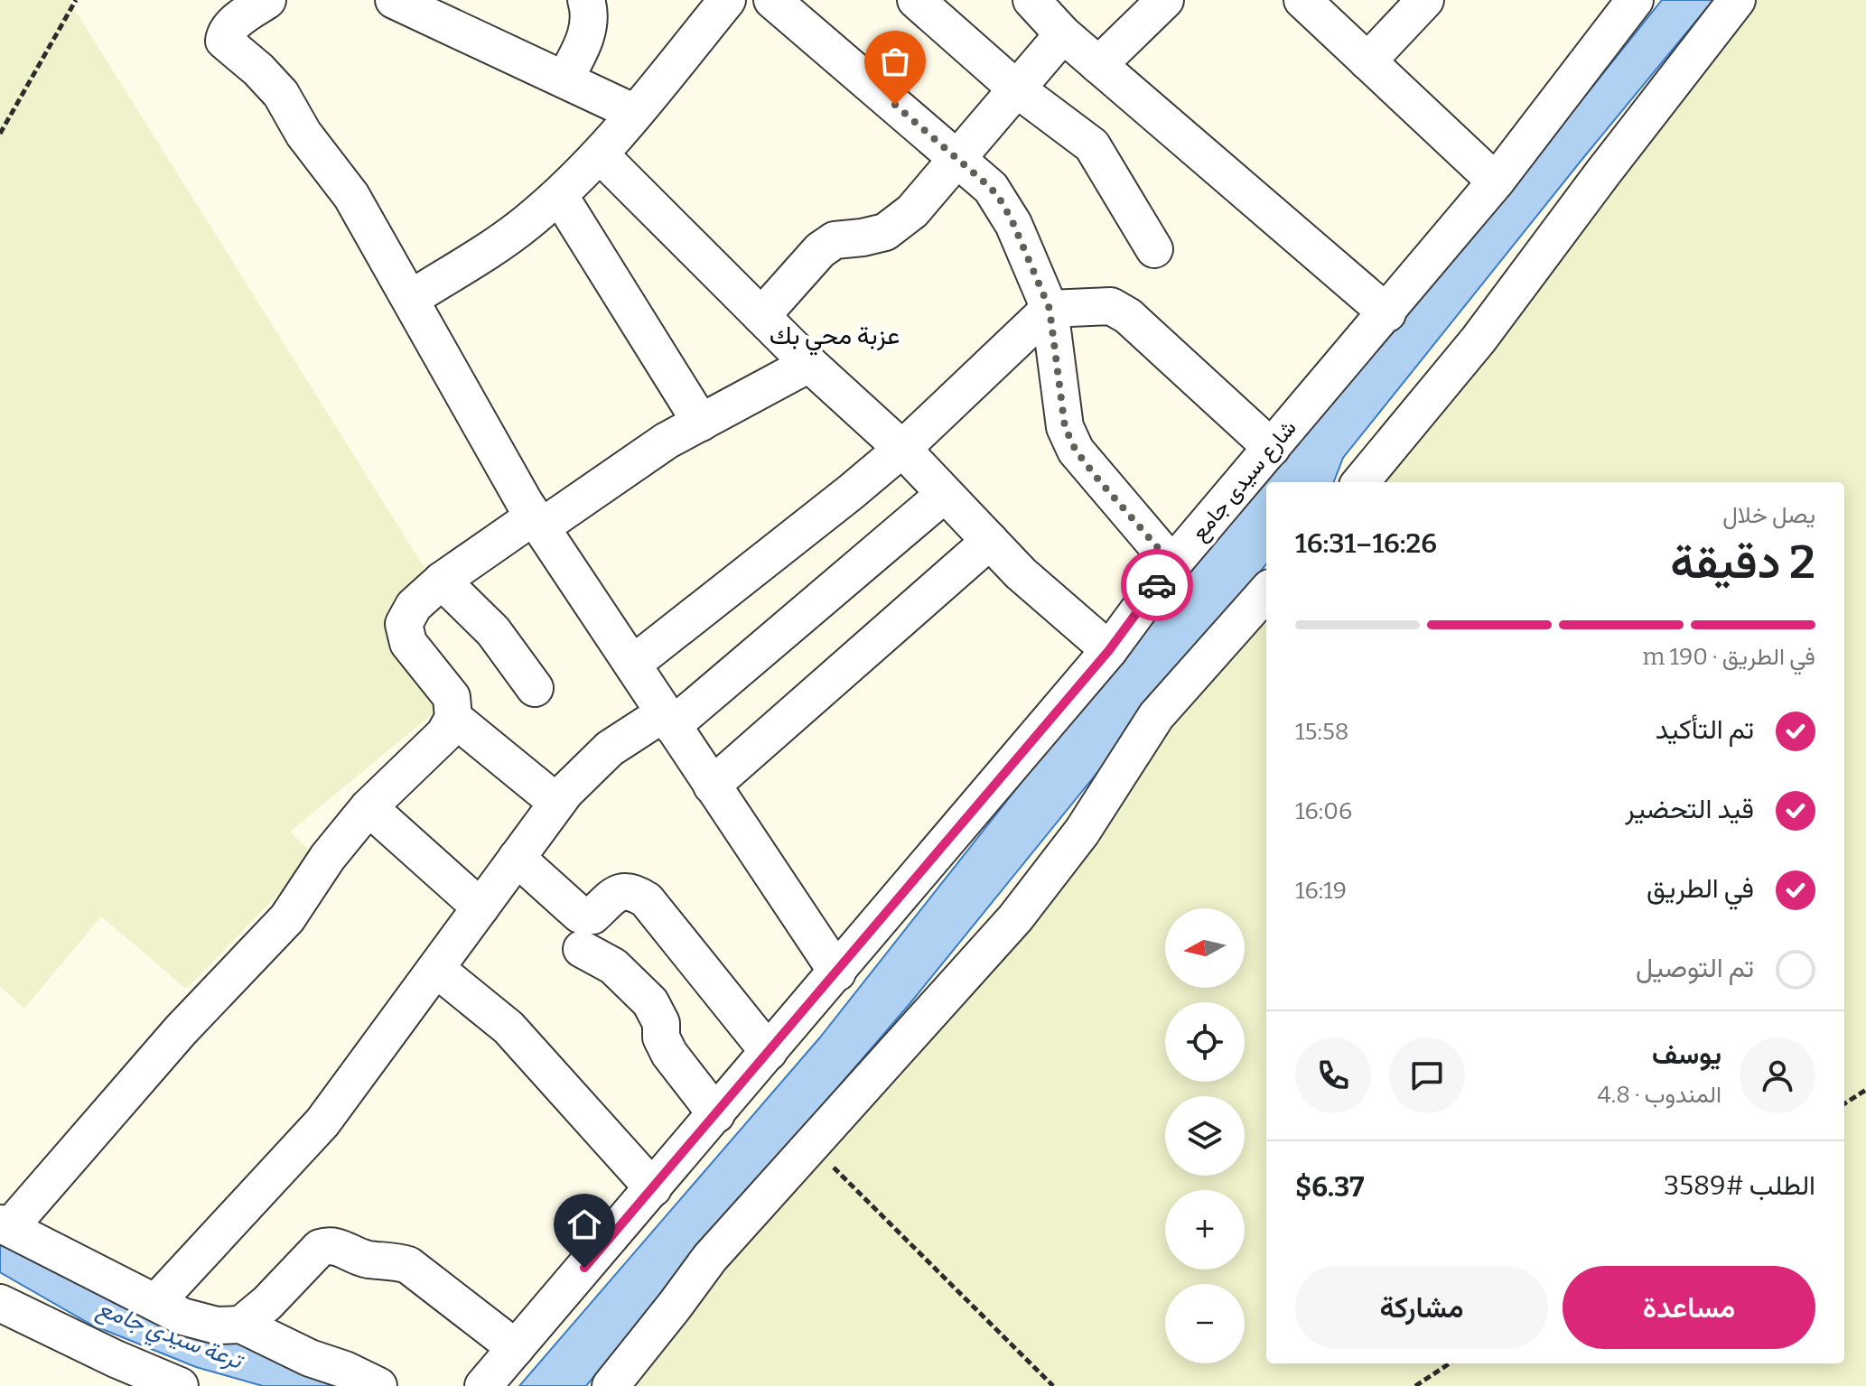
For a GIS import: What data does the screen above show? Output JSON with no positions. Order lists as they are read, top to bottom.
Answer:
{
  "streets": {
    "street": ["شارع سيدى جامع"]
  },
  "districts": ["عزبة محي بك"],
  "water": ["ترعة سيدي جامع"],
  "north": "left",
  "page": {
    "heading": ["2 دقيقة", "يصل خلال", "16:26–16:31"],
    "panel": [
      "يوسف",
      "المندوب · 4.8",
      "الطلب #3589",
      "$6.37"
    ],
    "bar": "في الطريق · 190 m",
    "list": [
      ["تم التأكيد", "15:58"],
      ["قيد التحضير", "16:06"],
      ["في الطريق", "16:19"],
      "تم التوصيل"
    ],
    "map_buttons": ["+", "−"],
    "buttons": ["مساعدة", "مشاركة"]
  }
}
